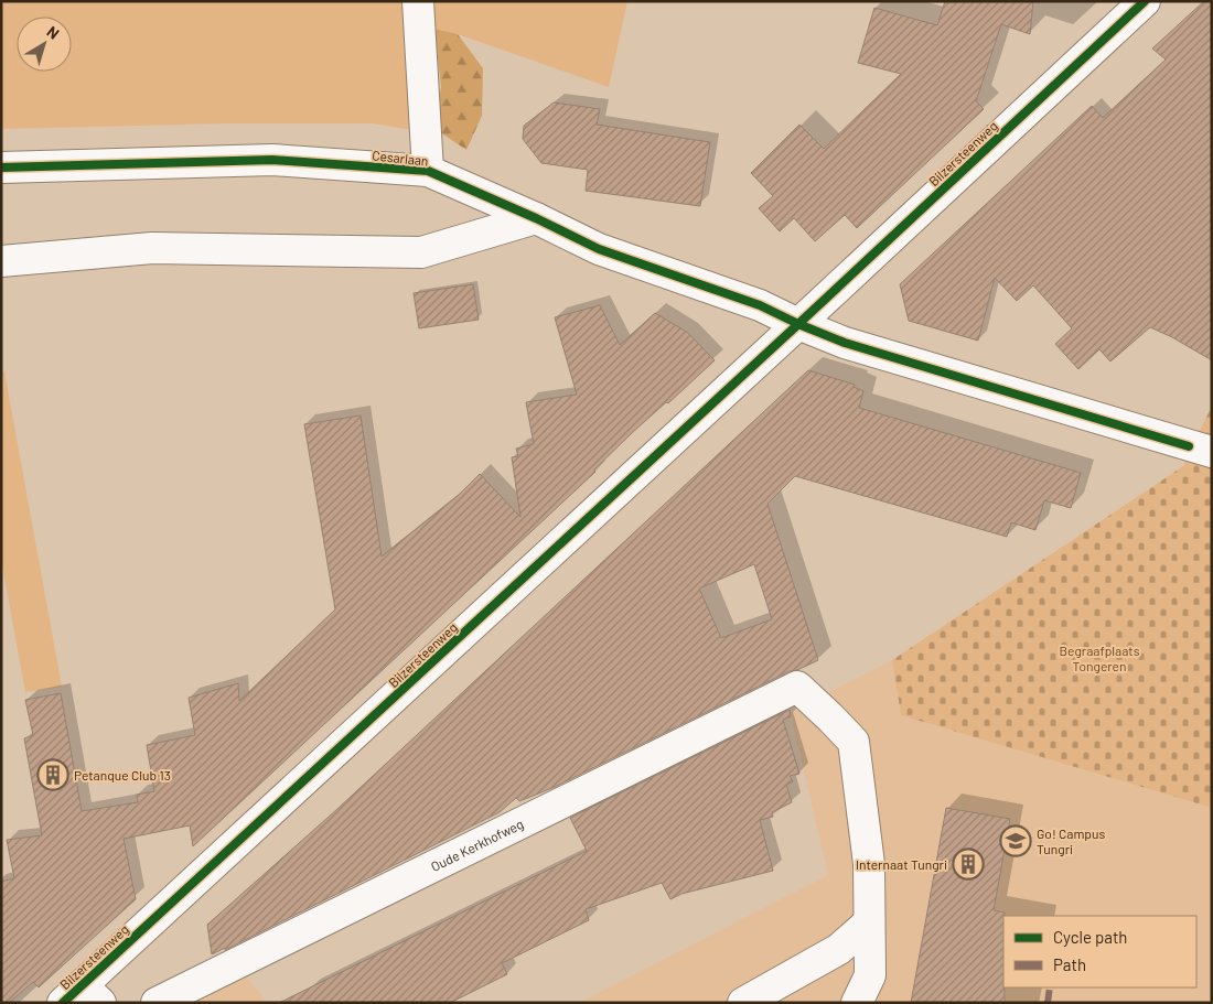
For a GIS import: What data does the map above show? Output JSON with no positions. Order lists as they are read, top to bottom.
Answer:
{
  "streets": {
    "street": ["Bilzersteenweg", "Cesarlaan", "Oude Kerkhofweg"]
  },
  "crossings": [
    ["Bilzersteenweg", "Cesarlaan"]
  ],
  "parks": ["Begraafplaats Tongeren"],
  "places": {
    "building": ["Petanque Club 13", "Internaat Tungri"],
    "school or university": ["Go! Campus Tungri"]
  },
  "legend": ["Cycle path", "Path"],
  "north": "top right"
}
